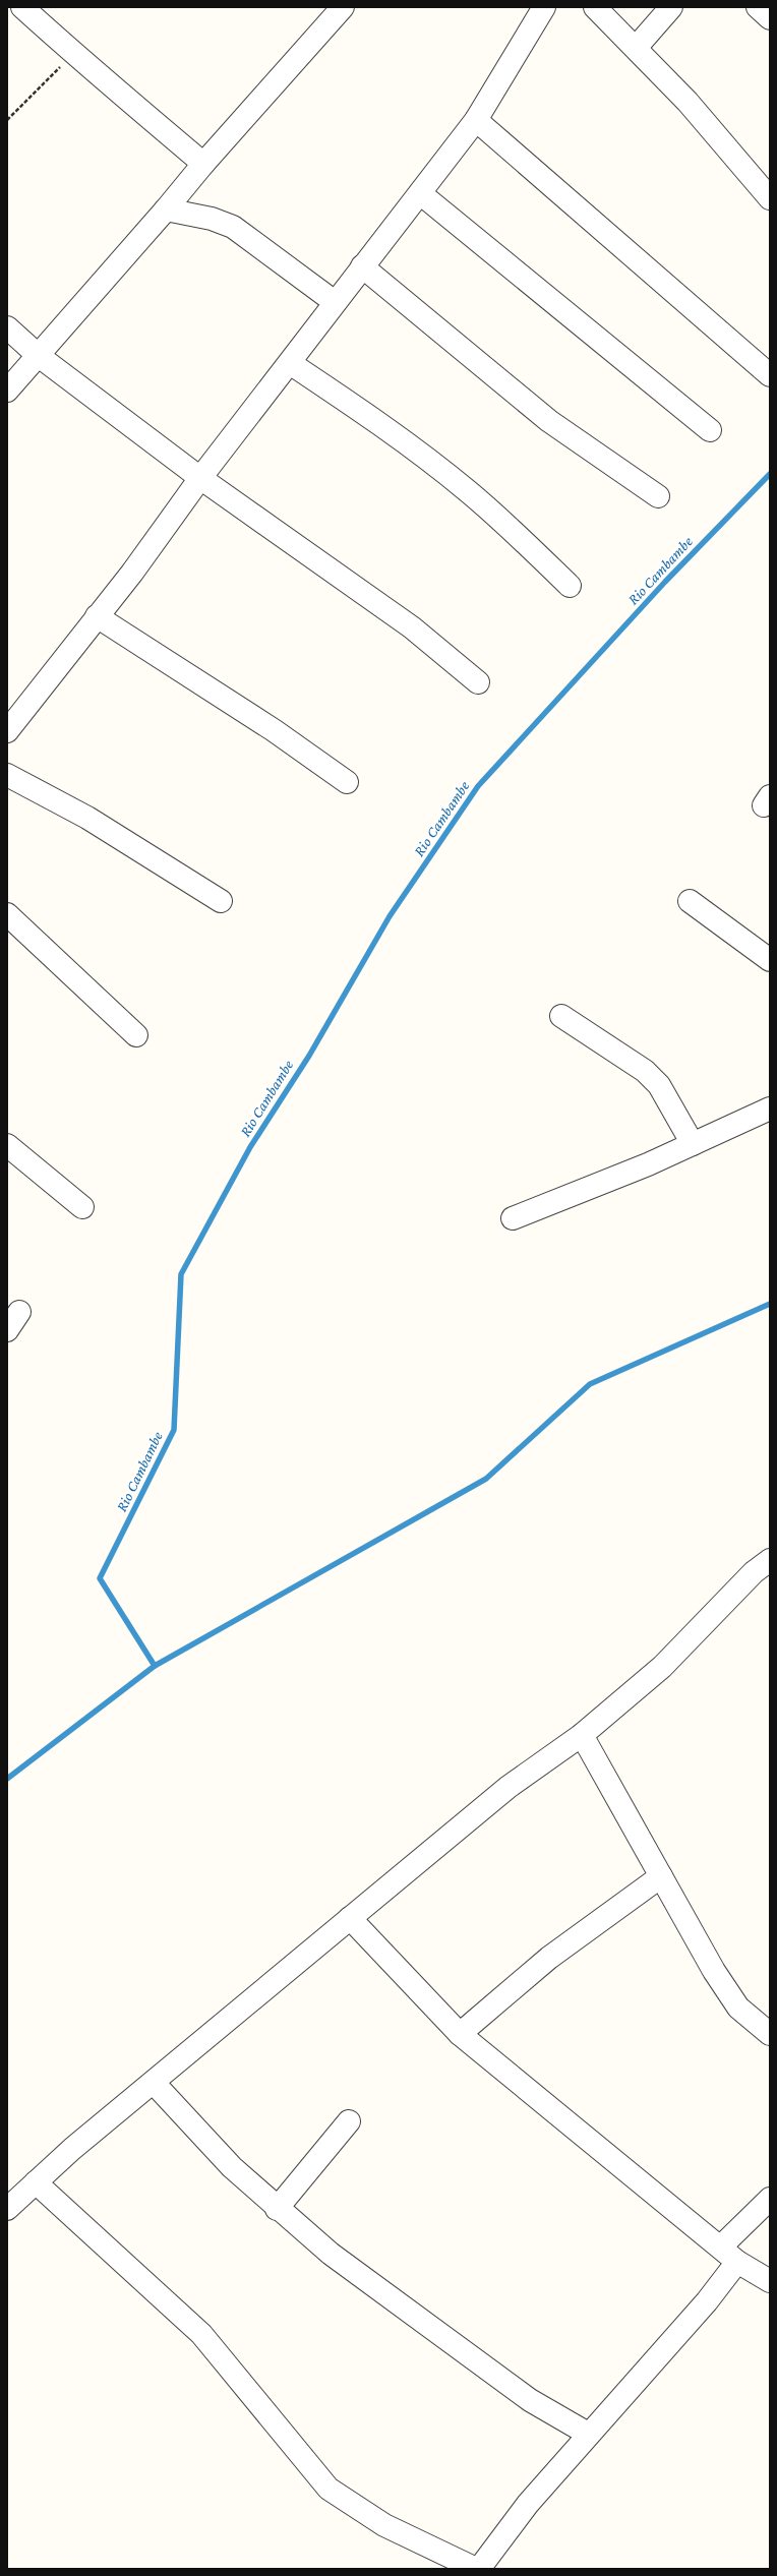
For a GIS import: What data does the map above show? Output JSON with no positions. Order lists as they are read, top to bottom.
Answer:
{
  "water": ["Rio Cambambe"]
}
